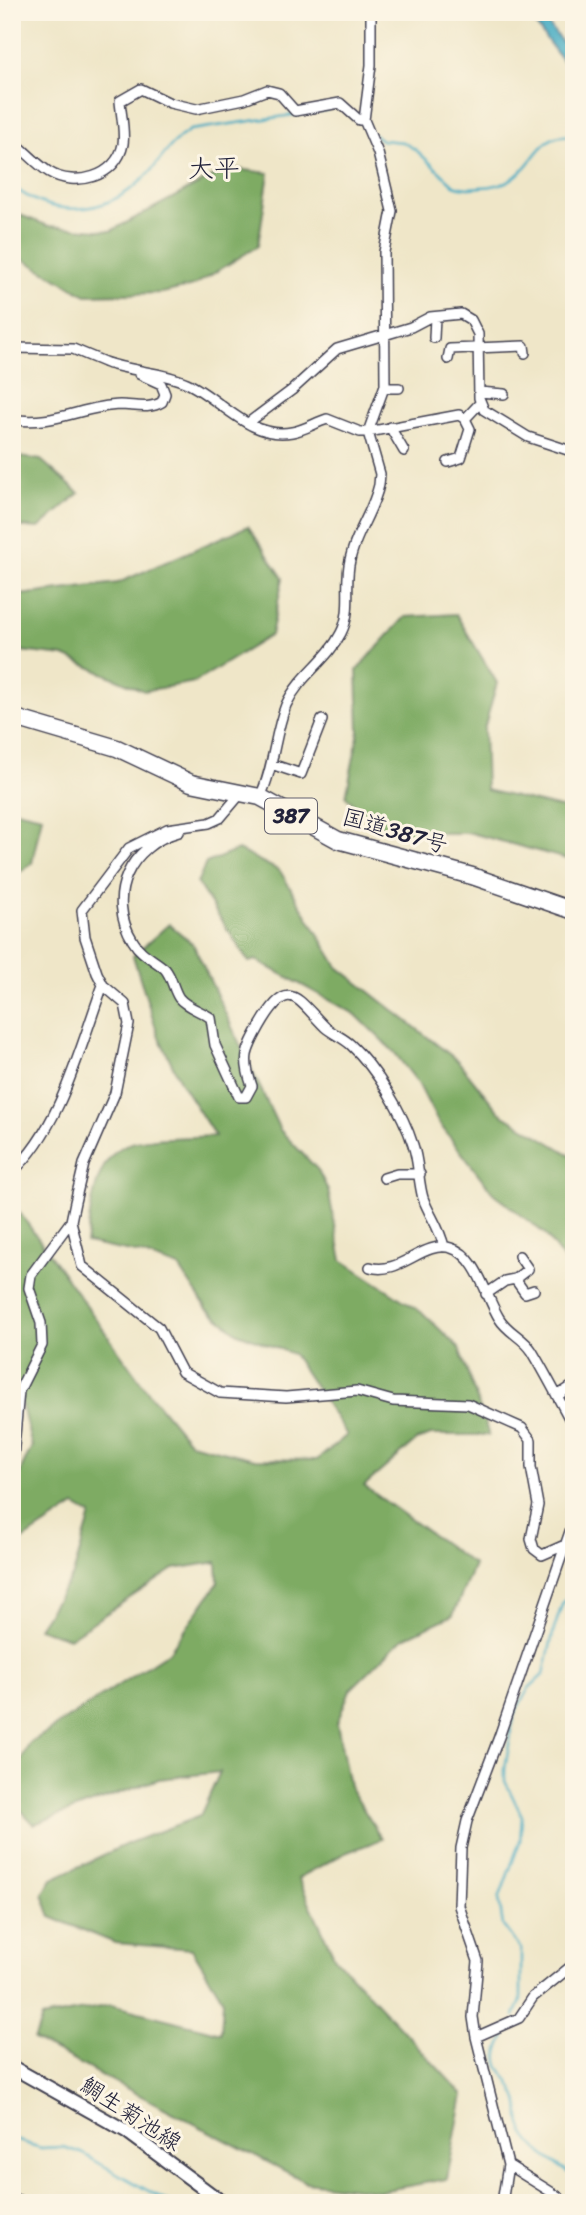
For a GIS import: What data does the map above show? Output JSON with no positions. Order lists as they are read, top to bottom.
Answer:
{
  "streets": {
    "highway": ["387", "国道387号"],
    "main road": ["鯛生菊池線"]
  },
  "districts": ["大平"]
}
